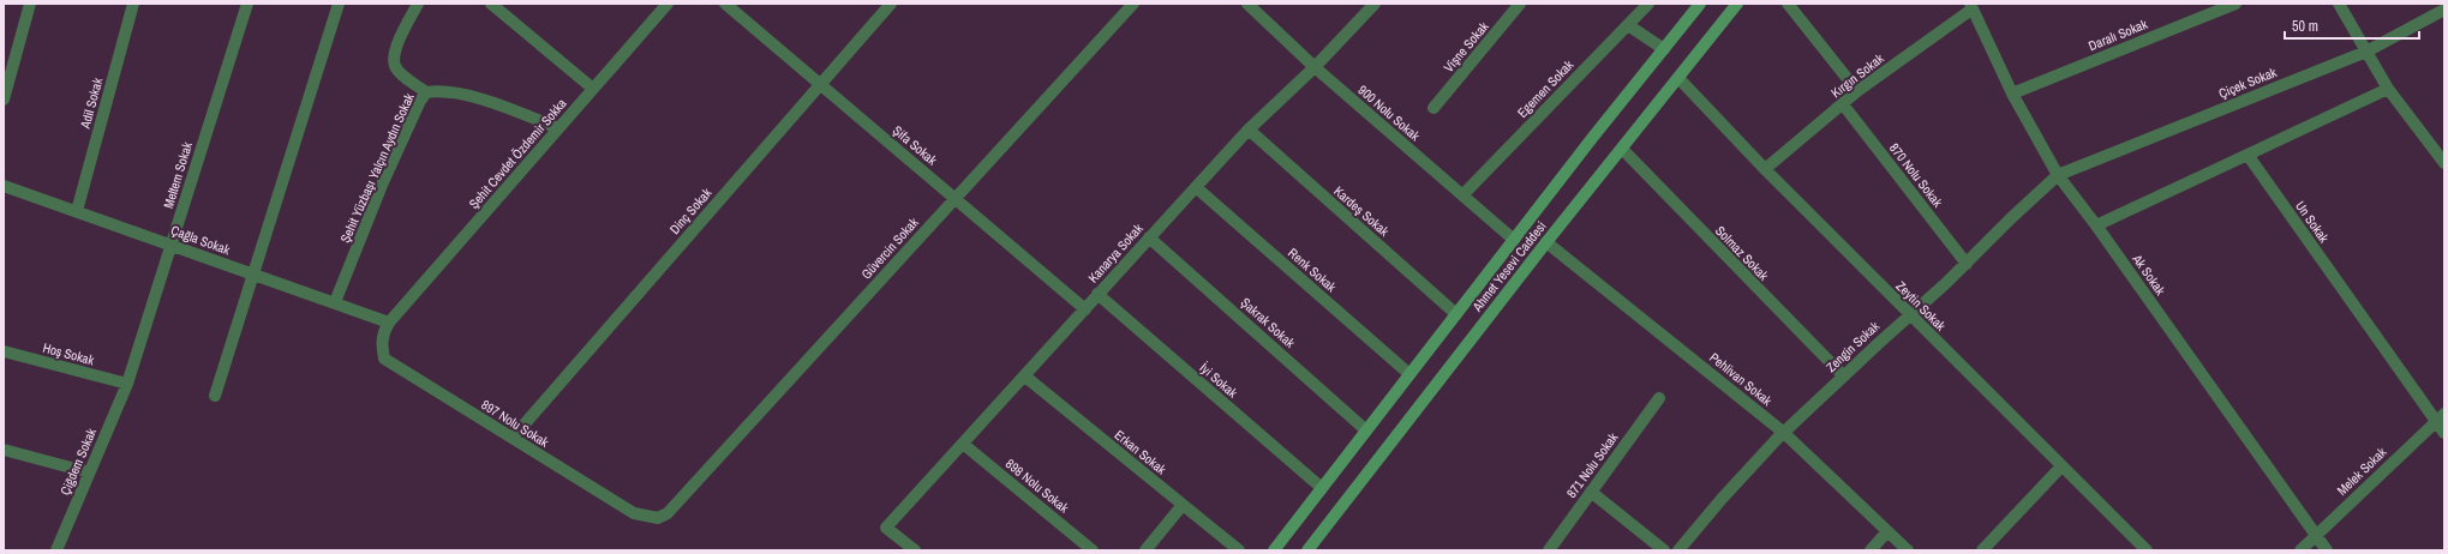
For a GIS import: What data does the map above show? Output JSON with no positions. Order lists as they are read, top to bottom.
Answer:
{
  "streets": {
    "main road": ["Ahmet Yesevi Caddesi"],
    "street": [
      "Daralı Sokak",
      "Vişne Sokak",
      "Kırgın Sokak",
      "Çiçek Sokak",
      "Egemen Sokak",
      "Adil Sokak",
      "900 Nolu Sokak",
      "Şifa Sokak",
      "Şehit Cevdet Özdemir Sokka",
      "Şehit Yüzbaşı Yalçın Aydın Sokak",
      "Meltem Sokak",
      "870 Nolu Sokak",
      "Dinç Sokak",
      "Kardeş Sokak",
      "Un Sokak",
      "Çağla Sokak",
      "Güvercin Sokak",
      "Kanarya Sokak",
      "Solmaz Sokak",
      "Renk Sokak",
      "Ak Sokak",
      "Zeytin Sokak",
      "Şakrak Sokak",
      "Zengin Sokak",
      "Hoş Sokak",
      "Pehlivan Sokak",
      "İyi Sokak",
      "897 Nolu Sokak",
      "Erkan Sokak",
      "Çiğdem Sokak",
      "871 Nolu Sokak",
      "Melek Sokak",
      "898 Nolu Sokak"
    ]
  },
  "crossings": [
    ["Daralı Sokak", "Ak Sokak"],
    ["Kırgın Sokak", "870 Nolu Sokak"],
    ["Kırgın Sokak", "Ak Sokak"],
    ["Kırgın Sokak", "Zeytin Sokak"],
    ["Çiçek Sokak", "Ak Sokak"],
    ["Çiçek Sokak", "Zengin Sokak"],
    ["Egemen Sokak", "900 Nolu Sokak"],
    ["Adil Sokak", "Çağla Sokak"],
    ["900 Nolu Sokak", "Kanarya Sokak"],
    ["900 Nolu Sokak", "Ahmet Yesevi Caddesi"],
    ["Şifa Sokak", "Dinç Sokak"],
    ["Şifa Sokak", "Güvercin Sokak"],
    ["Şifa Sokak", "Kanarya Sokak"],
    ["Şehit Cevdet Özdemir Sokka", "Çağla Sokak"],
    ["Şehit Cevdet Özdemir Sokka", "897 Nolu Sokak"],
    ["Şehit Yüzbaşı Yalçın Aydın Sokak", "Çağla Sokak"],
    ["Meltem Sokak", "Çağla Sokak"],
    ["Meltem Sokak", "Hoş Sokak"],
    ["Meltem Sokak", "Çiğdem Sokak"],
    ["870 Nolu Sokak", "Zengin Sokak"],
    ["Dinç Sokak", "897 Nolu Sokak"],
    ["Kardeş Sokak", "Kanarya Sokak"],
    ["Kardeş Sokak", "Ahmet Yesevi Caddesi"],
    ["Un Sokak", "Melek Sokak"],
    ["Çağla Sokak", "897 Nolu Sokak"],
    ["Güvercin Sokak", "897 Nolu Sokak"],
    ["Kanarya Sokak", "Renk Sokak"],
    ["Kanarya Sokak", "Şakrak Sokak"],
    ["Kanarya Sokak", "İyi Sokak"],
    ["Kanarya Sokak", "Erkan Sokak"],
    ["Kanarya Sokak", "898 Nolu Sokak"],
    ["Solmaz Sokak", "Ahmet Yesevi Caddesi"],
    ["Solmaz Sokak", "Zengin Sokak"],
    ["Ahmet Yesevi Caddesi", "Renk Sokak"],
    ["Ahmet Yesevi Caddesi", "Zeytin Sokak"],
    ["Ahmet Yesevi Caddesi", "Şakrak Sokak"],
    ["Ahmet Yesevi Caddesi", "Pehlivan Sokak"],
    ["Ahmet Yesevi Caddesi", "İyi Sokak"],
    ["Ak Sokak", "Zengin Sokak"],
    ["Ak Sokak", "Melek Sokak"],
    ["Zeytin Sokak", "Zengin Sokak"],
    ["Zengin Sokak", "Pehlivan Sokak"],
    ["Hoş Sokak", "Çiğdem Sokak"]
  ],
  "scale_bar": "50 m"
}
